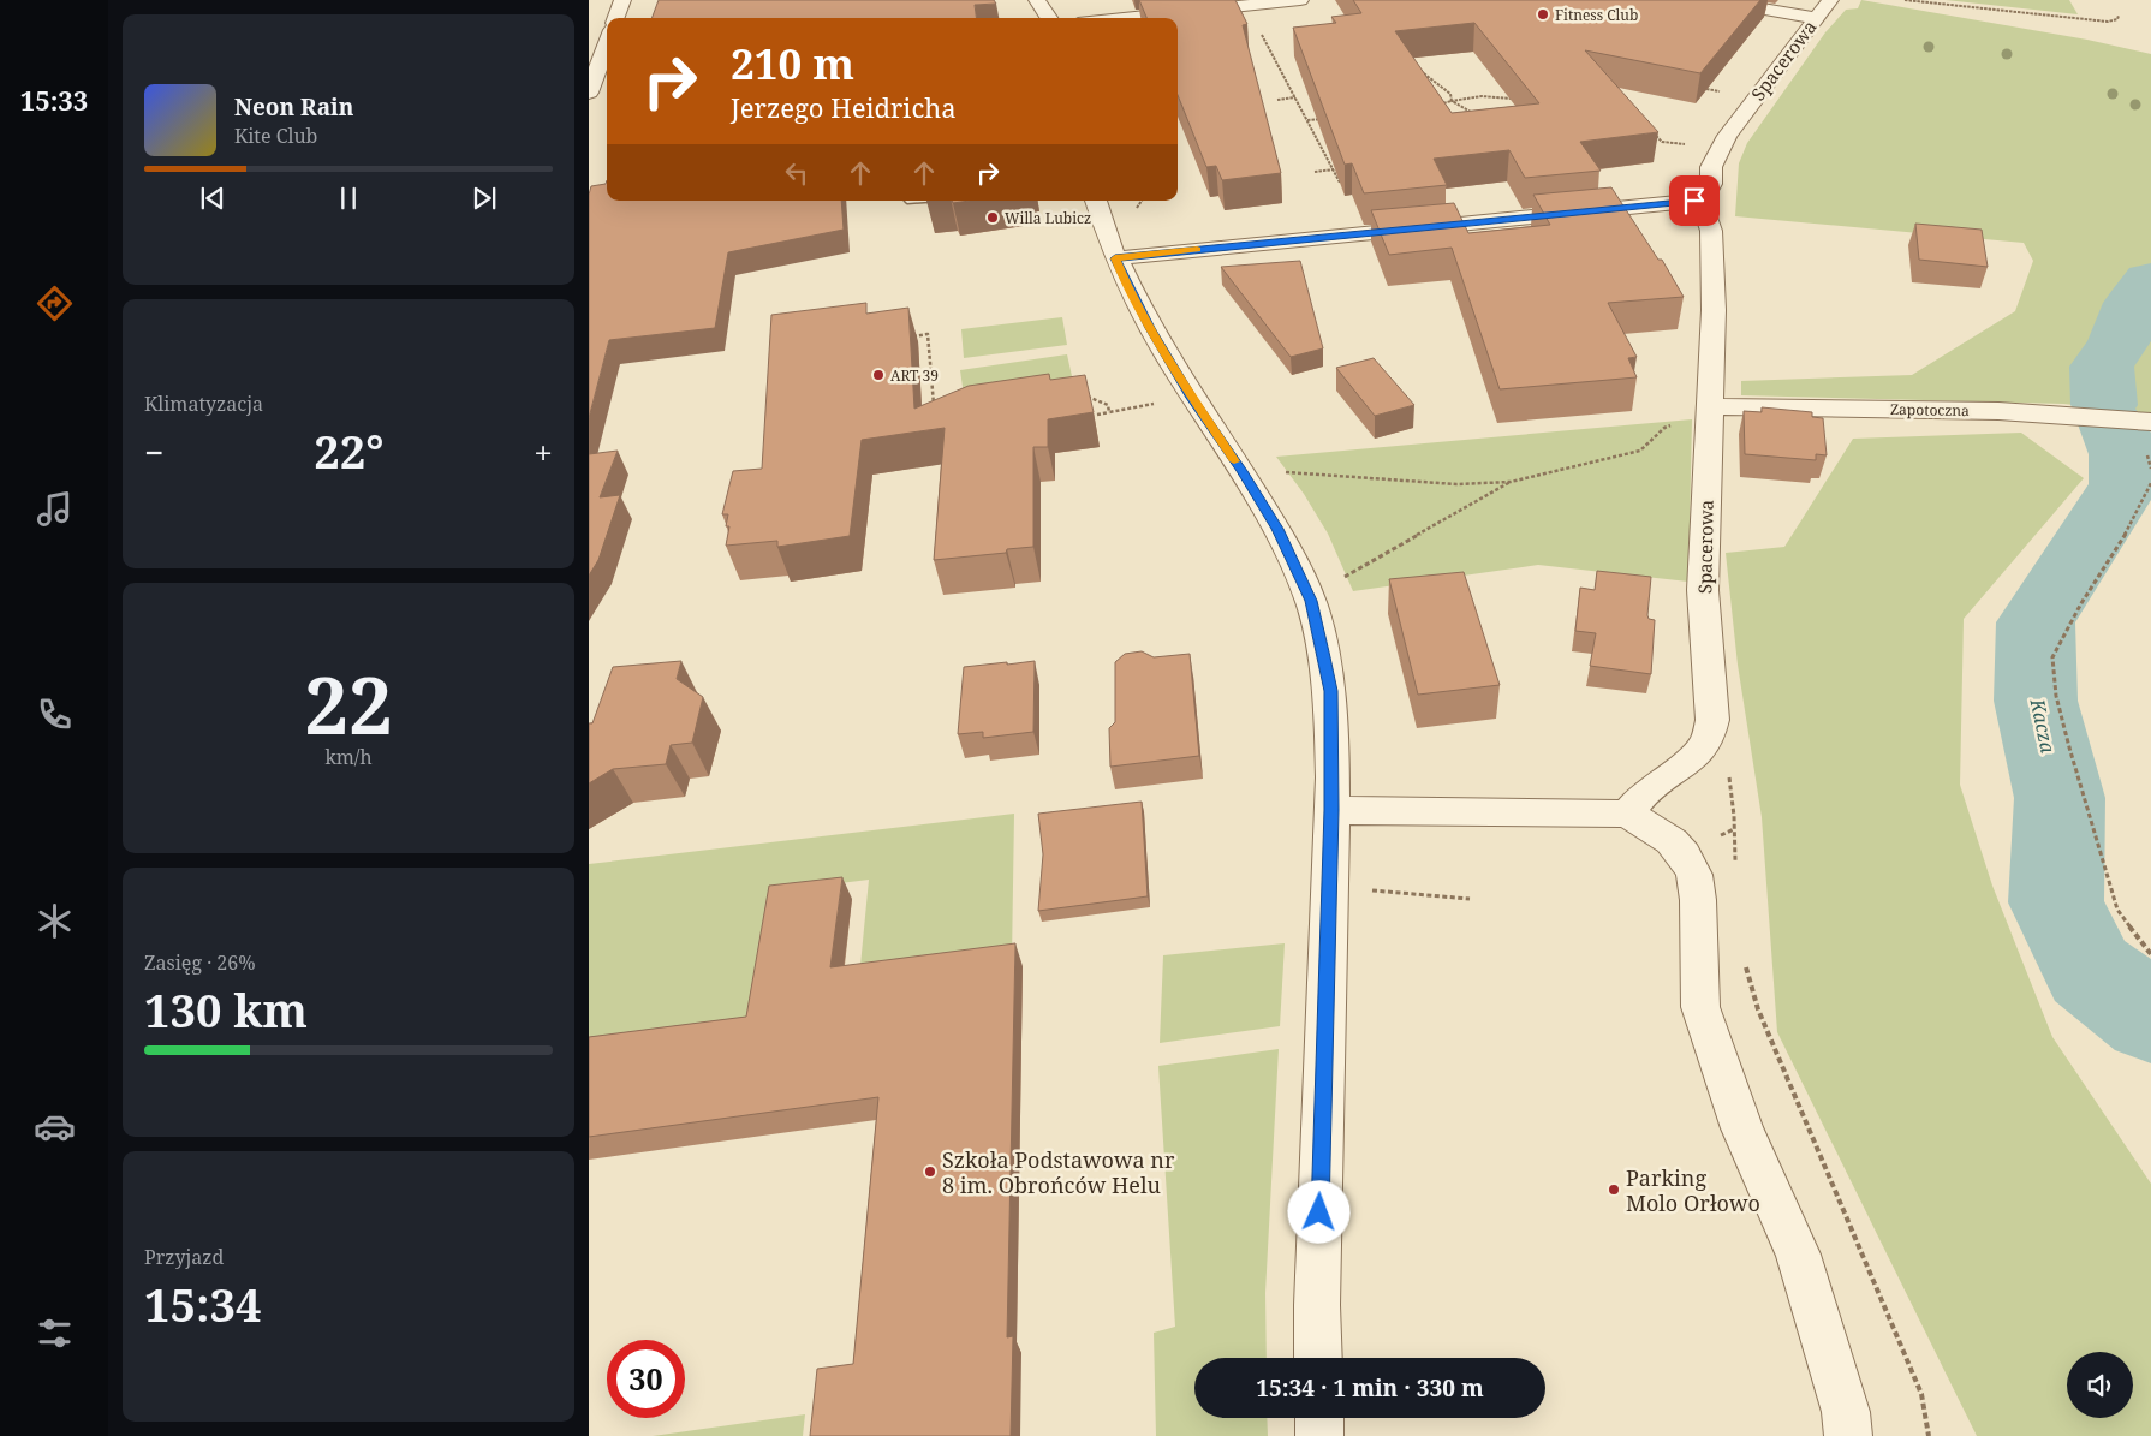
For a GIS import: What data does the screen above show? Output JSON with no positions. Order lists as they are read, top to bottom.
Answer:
{
  "streets": {
    "street": ["Spacerowa", "Zapotoczna"]
  },
  "crossings": [
    ["Spacerowa", "Zapotoczna"]
  ],
  "water": ["Kacza"],
  "places": [
    "Fitness Club",
    "Willa Lubicz",
    "ART 39",
    "Szkoła Podstawowa nr 8 im. Obrońców Helu",
    "Parking Molo Orłowo"
  ],
  "page": {
    "tabs": "15:33",
    "turn": ["210 m", "Jerzego Heidricha"],
    "song": ["Neon Rain", "Kite Club"],
    "tile": [
      "Klimatyzacja",
      ["22", "km/h"],
      ["Zasięg · 26%", "130 km"],
      ["Przyjazd", "15:34"]
    ],
    "heat": ["−", "22°", "+"],
    "limit": "30",
    "trip": "15:34 · 1 min · 330 m"
  }
}
